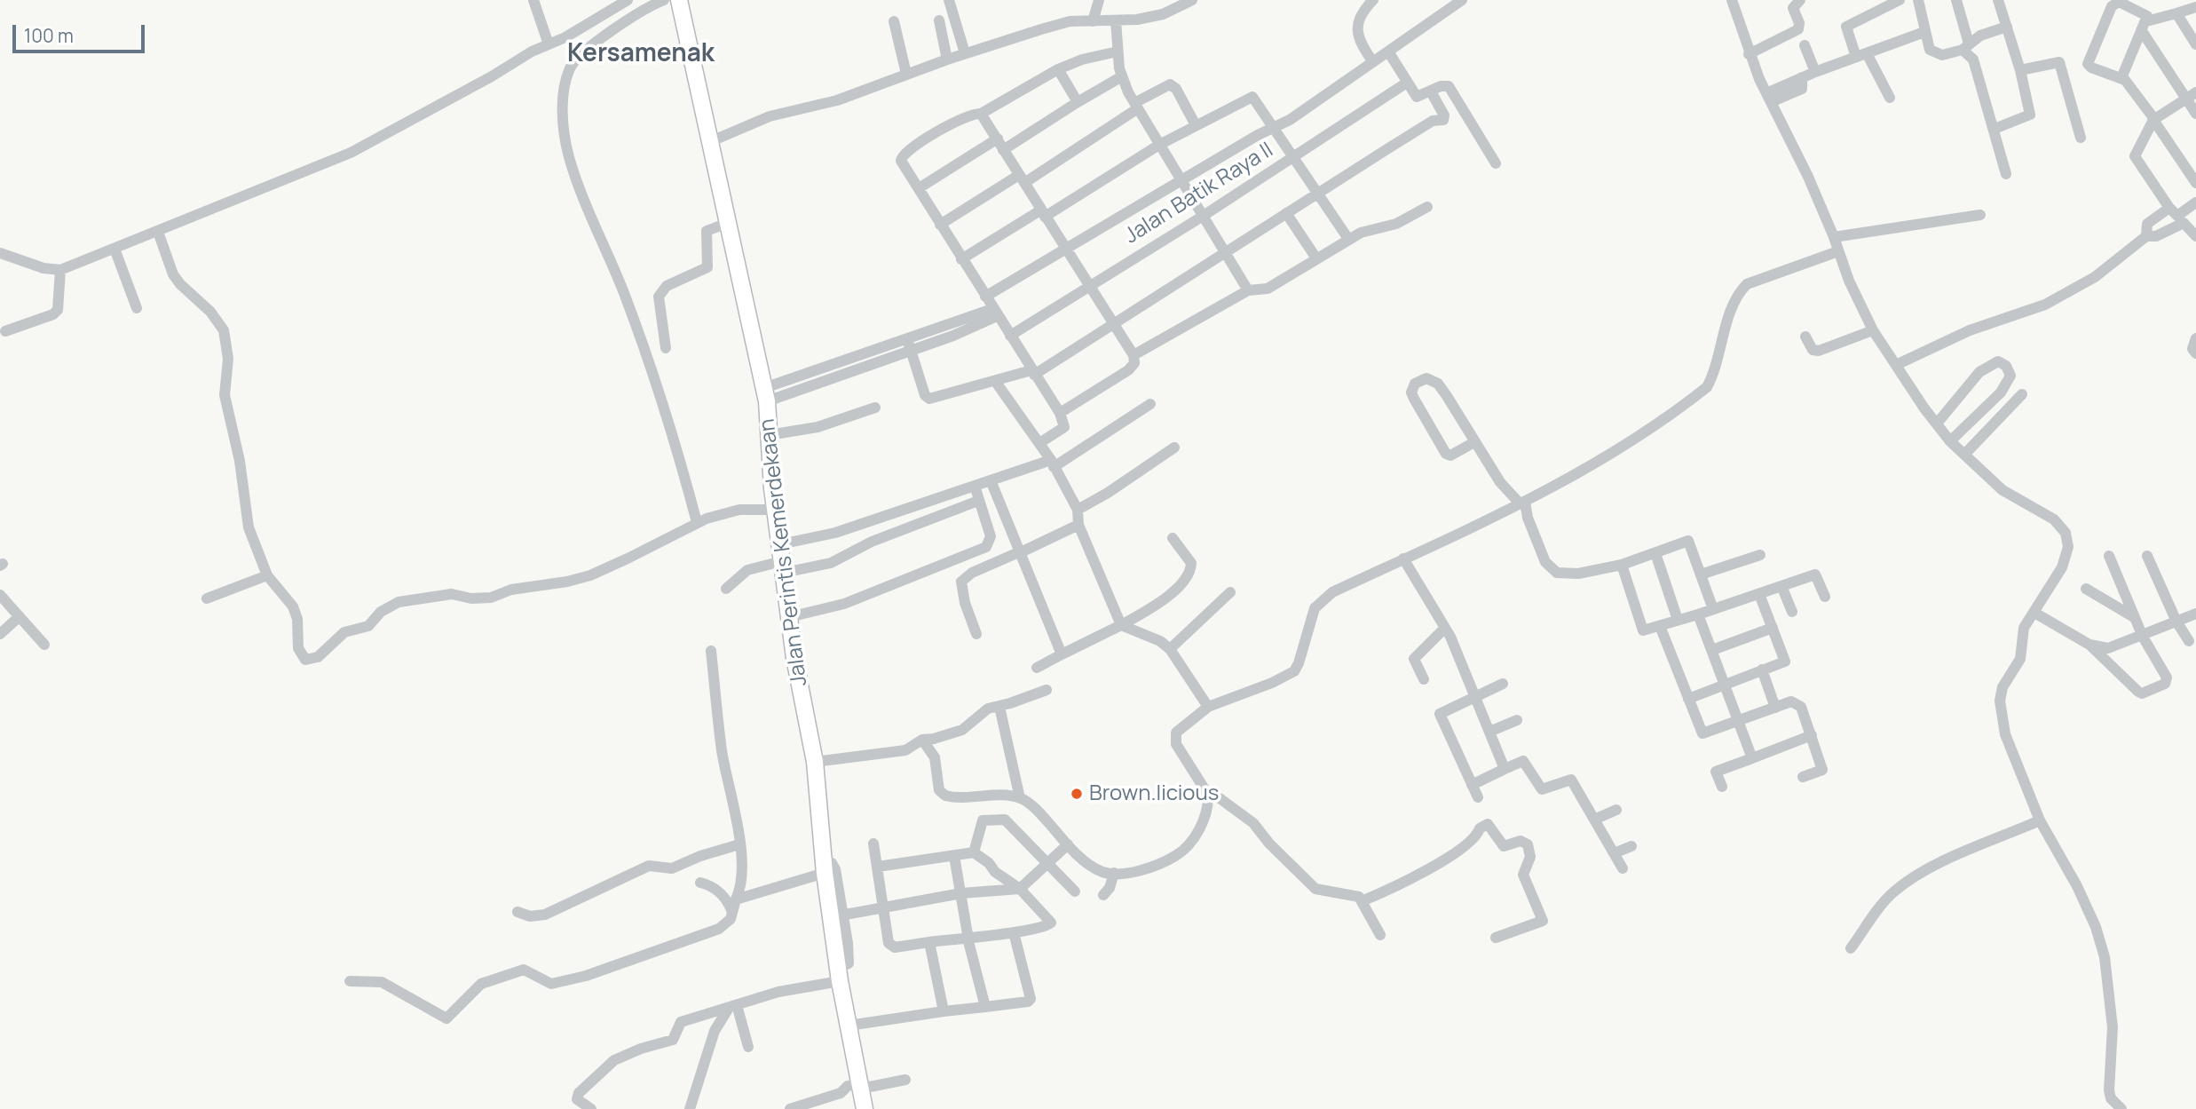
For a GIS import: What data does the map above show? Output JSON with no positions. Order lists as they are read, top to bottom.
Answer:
{
  "streets": {
    "main road": ["Jalan Perintis Kemerdekaan"],
    "street": ["Jalan Batik Raya II"]
  },
  "districts": ["Kersamenak"],
  "places": ["Brown.licious"],
  "scale_bar": "100 m"
}
